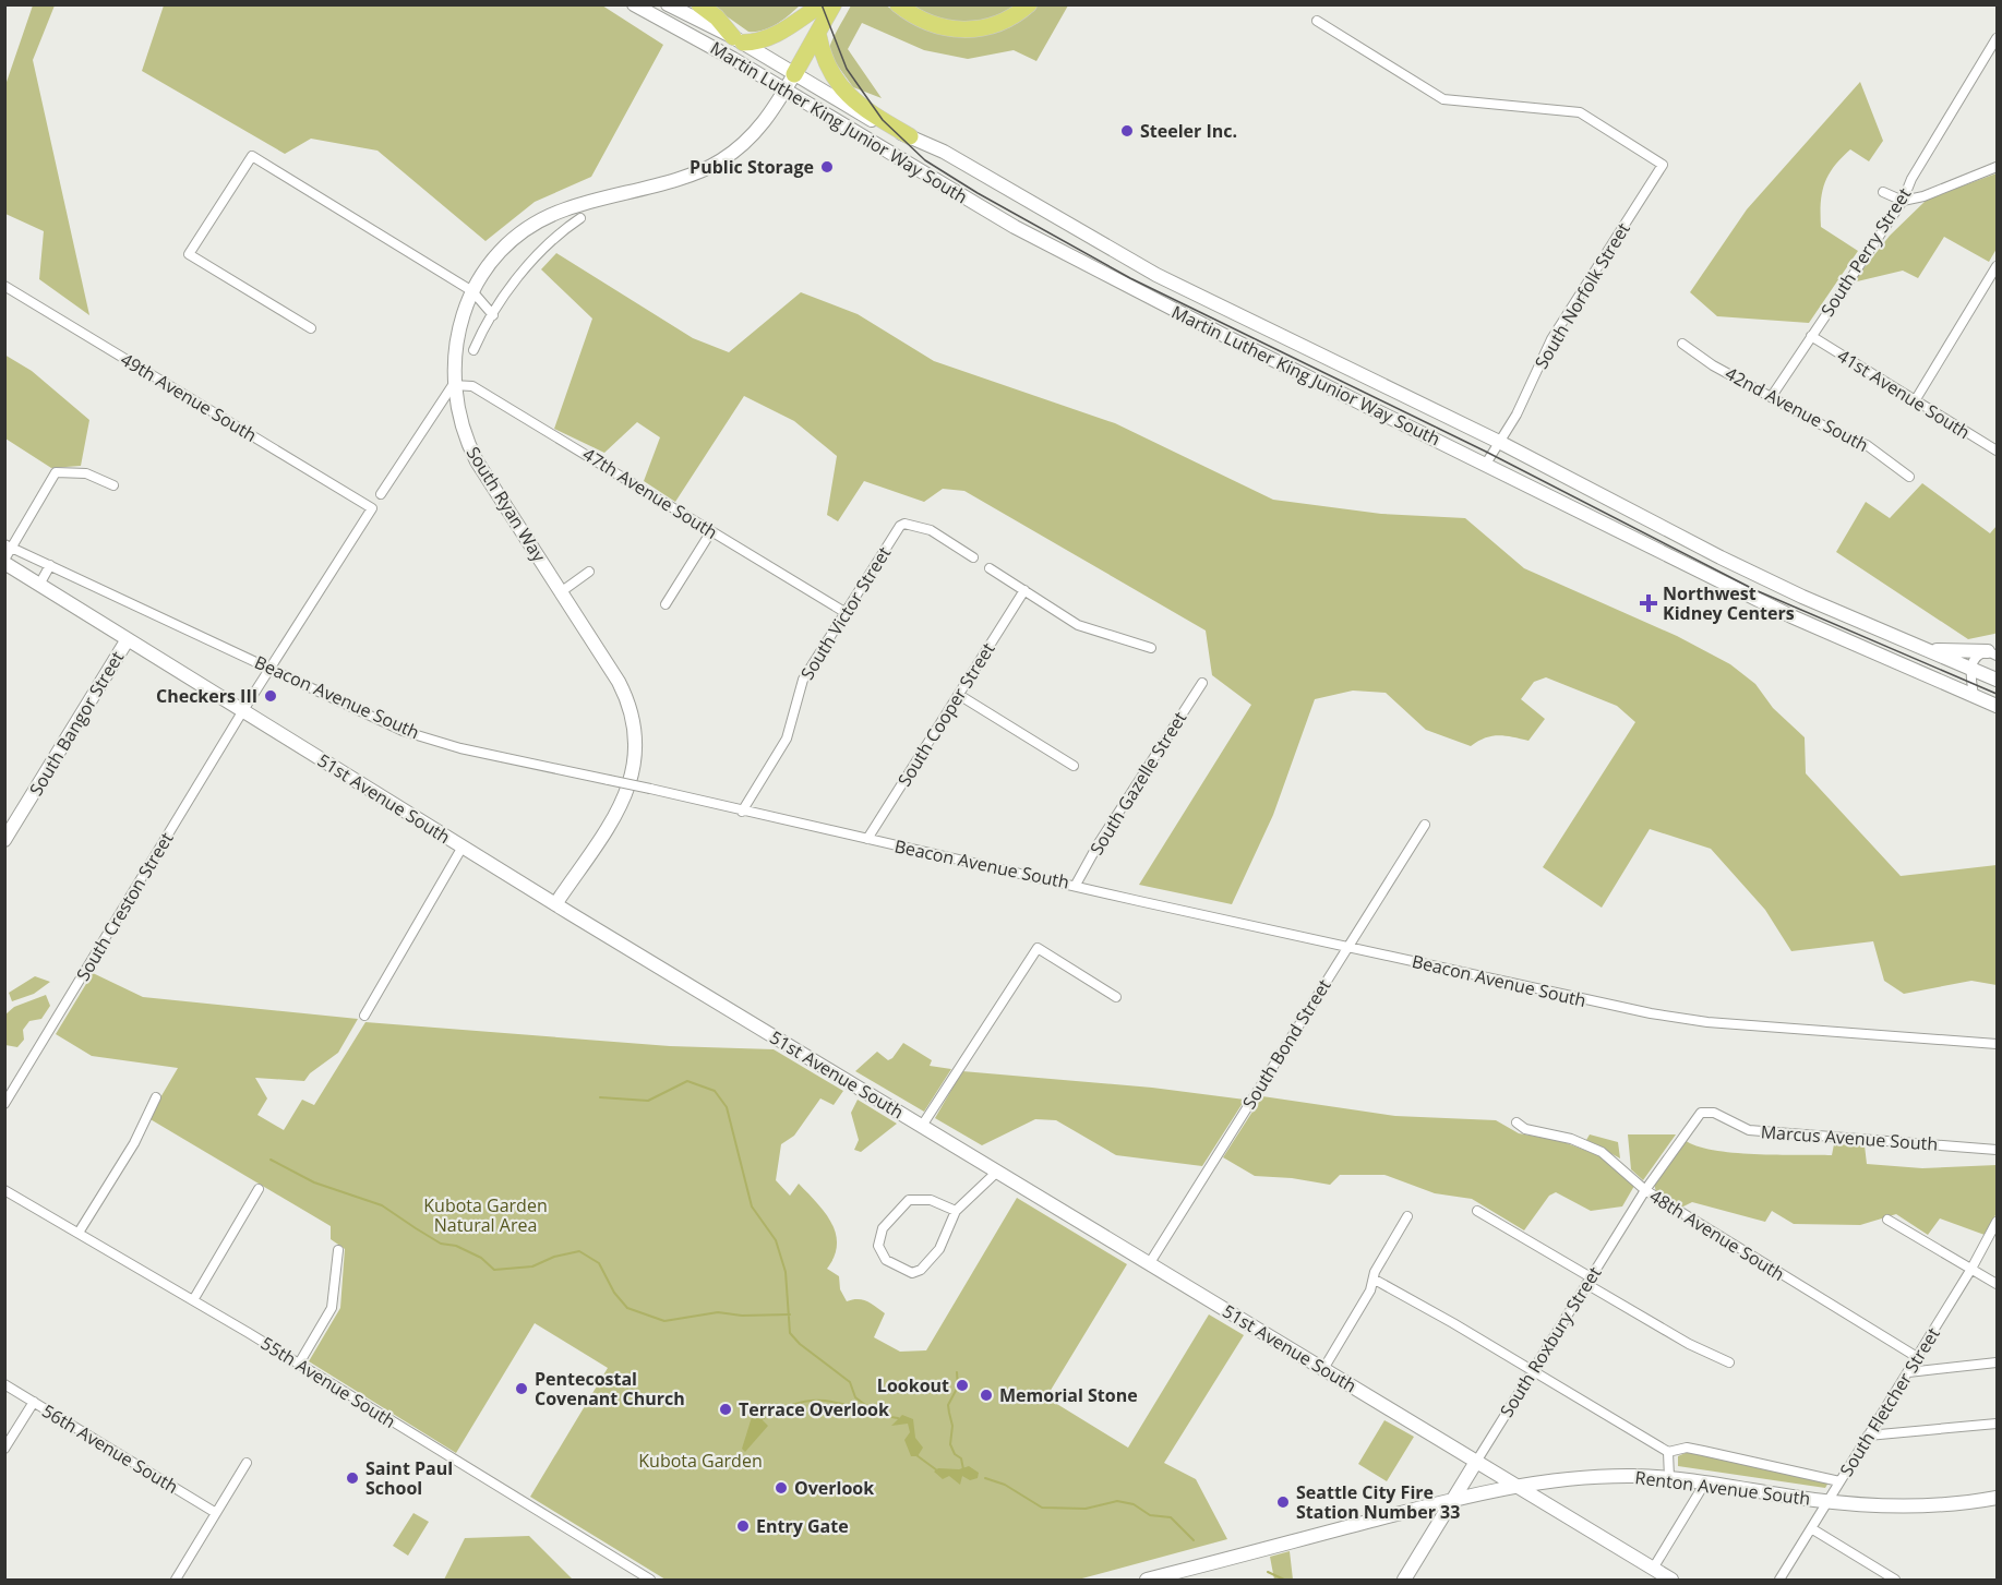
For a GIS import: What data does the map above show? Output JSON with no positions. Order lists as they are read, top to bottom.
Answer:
{
  "streets": {
    "main road": [
      "Martin Luther King Junior Way South",
      "South Ryan Way",
      "South Bangor Street",
      "51st Avenue South",
      "South Roxbury Street",
      "Renton Avenue South"
    ],
    "street": [
      "South Perry Street",
      "South Norfolk Street",
      "41st Avenue South",
      "49th Avenue South",
      "42nd Avenue South",
      "47th Avenue South",
      "South Victor Street",
      "Beacon Avenue South",
      "South Cooper Street",
      "South Gazelle Street",
      "South Creston Street",
      "South Bond Street",
      "Marcus Avenue South",
      "48th Avenue South",
      "55th Avenue South",
      "South Fletcher Street",
      "56th Avenue South"
    ]
  },
  "crossings": [
    ["Martin Luther King Junior Way South", "South Norfolk Street"],
    ["Martin Luther King Junior Way South", "South Ryan Way"],
    ["South Perry Street", "41st Avenue South"],
    ["South Perry Street", "42nd Avenue South"],
    ["49th Avenue South", "South Creston Street"],
    ["47th Avenue South", "South Ryan Way"],
    ["47th Avenue South", "South Victor Street"],
    ["South Ryan Way", "51st Avenue South"],
    ["South Victor Street", "Beacon Avenue South"],
    ["Beacon Avenue South", "South Cooper Street"],
    ["Beacon Avenue South", "South Gazelle Street"],
    ["Beacon Avenue South", "South Creston Street"],
    ["Beacon Avenue South", "South Bond Street"],
    ["South Bangor Street", "51st Avenue South"],
    ["51st Avenue South", "South Creston Street"],
    ["51st Avenue South", "South Bond Street"],
    ["51st Avenue South", "South Roxbury Street"],
    ["51st Avenue South", "Renton Avenue South"],
    ["Marcus Avenue South", "South Roxbury Street"],
    ["48th Avenue South", "South Roxbury Street"],
    ["48th Avenue South", "South Fletcher Street"],
    ["South Roxbury Street", "Renton Avenue South"],
    ["South Fletcher Street", "Renton Avenue South"]
  ],
  "parks": ["Kubota Garden Natural Area", "Kubota Garden"],
  "places": {
    "other": [
      "Steeler Inc.",
      "Public Storage",
      "Checkers III",
      "Lookout",
      "Pentecostal Covenant Church",
      "Memorial Stone",
      "Terrace Overlook",
      "Saint Paul School",
      "Overlook",
      "Seattle City Fire Station Number 33",
      "Entry Gate"
    ],
    "health": ["Northwest Kidney Centers"]
  }
}
